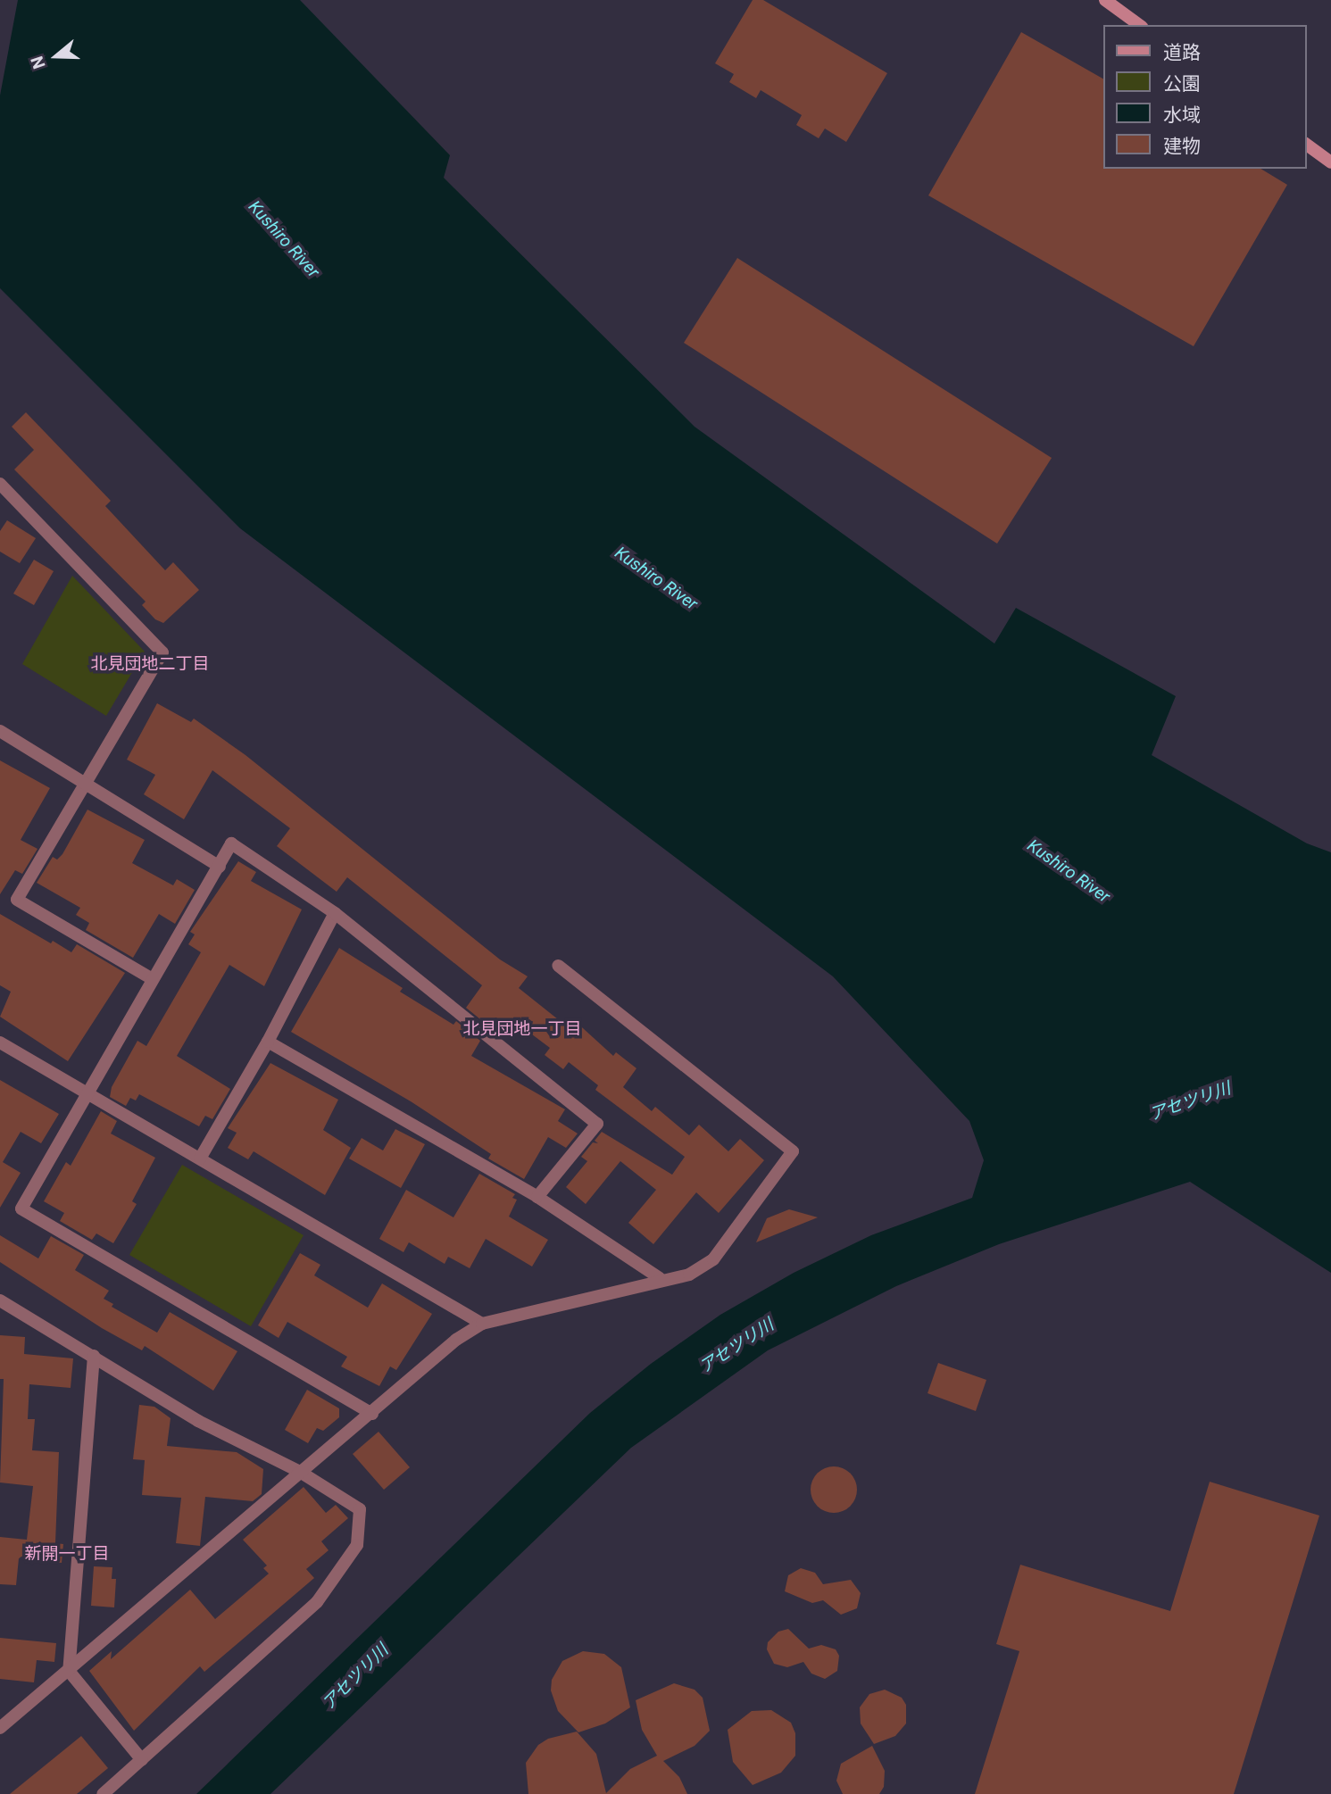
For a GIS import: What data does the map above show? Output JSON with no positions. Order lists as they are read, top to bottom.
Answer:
{
  "districts": ["北見団地二丁目", "北見団地一丁目", "新開一丁目"],
  "water": ["Kushiro River", "アセツリ川"],
  "legend": [
    "道路",
    "公園",
    "水域",
    "建物"
  ],
  "north": "left"
}
